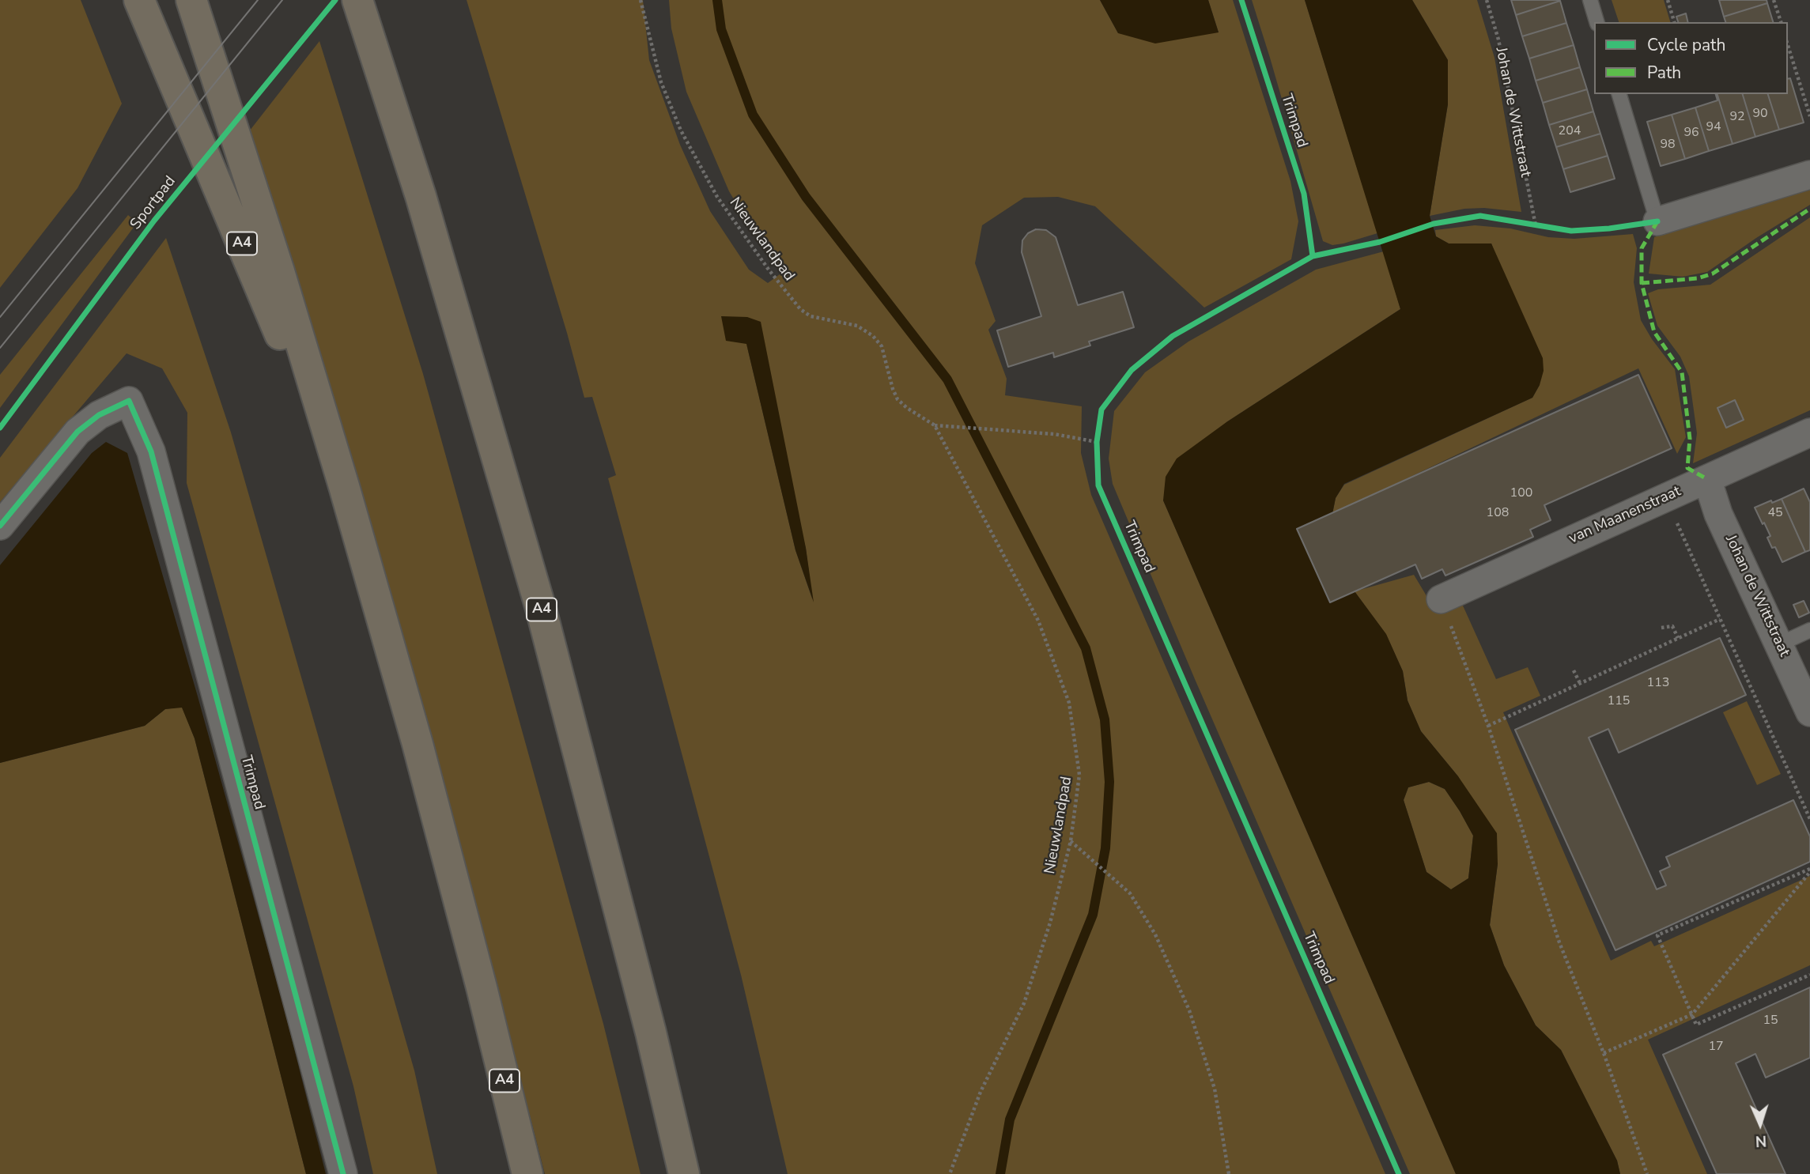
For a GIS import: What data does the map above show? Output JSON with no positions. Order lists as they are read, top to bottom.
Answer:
{
  "streets": {
    "highway": ["A4"],
    "street": ["Johan de Wittstraat", "Trimpad", "van Maanenstraat"],
    "path": ["Nieuwlandpad"],
    "cycle path": ["Sportpad"]
  },
  "crossings": [
    ["Johan de Wittstraat", "van Maanenstraat"]
  ],
  "house_numbers": [
    "90",
    "92",
    "94",
    "204",
    "96",
    "98",
    "100",
    "108",
    "45",
    "113",
    "115",
    "15",
    "17"
  ],
  "legend": ["Cycle path", "Path"],
  "north": "bottom"
}
